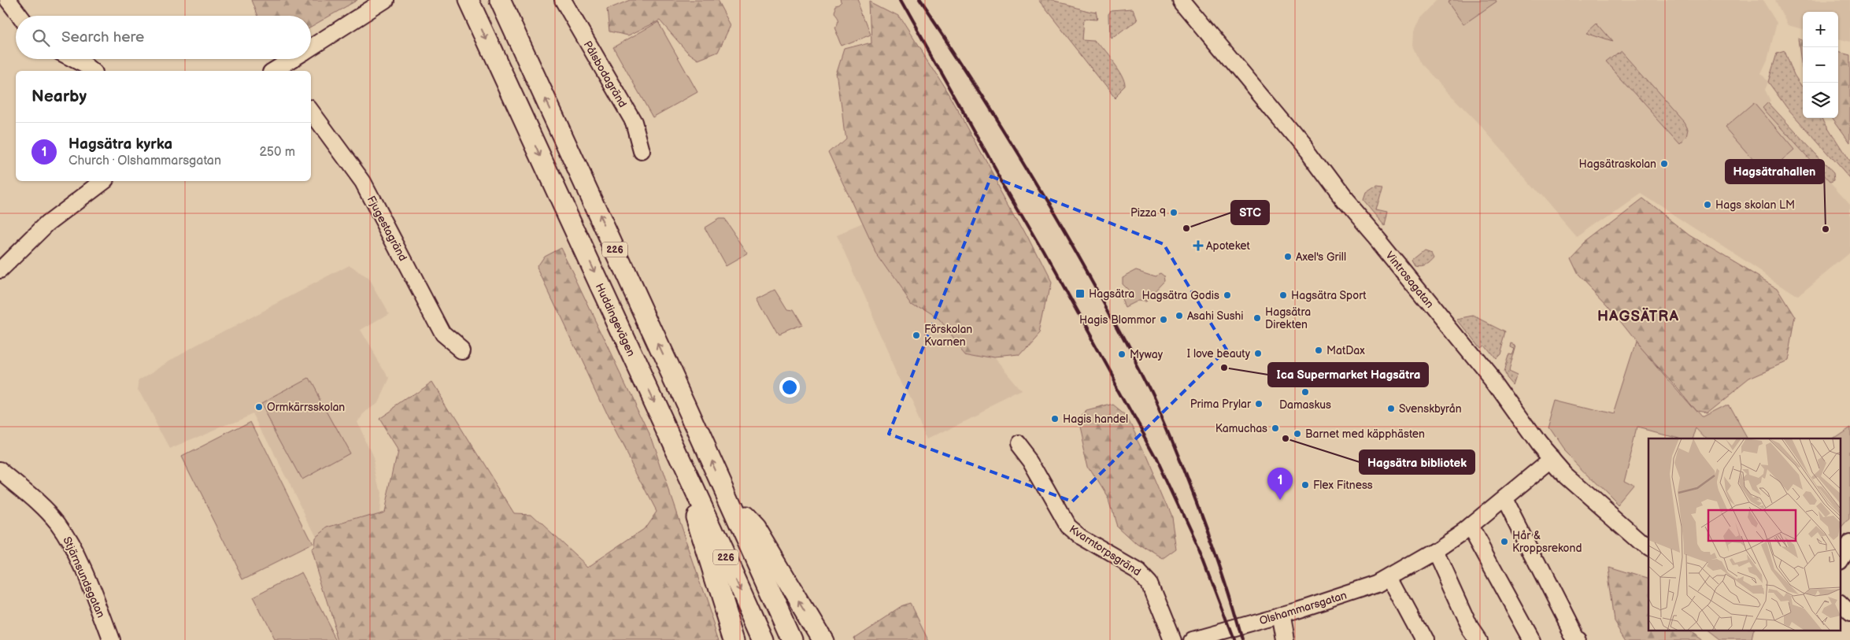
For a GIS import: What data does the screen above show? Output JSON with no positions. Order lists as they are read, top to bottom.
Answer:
{
  "streets": {
    "main road": ["226", "Huddingevägen"],
    "street": [
      "Pålsbodagränd",
      "Fjugestagränd",
      "Vintrosagatan",
      "Kvarntorpsgränd",
      "Stjärnsundsgatan",
      "Olshammarsgatan"
    ]
  },
  "crossings": [
    ["Vintrosagatan", "Olshammarsgatan"]
  ],
  "districts": ["HAGSÄTRA"],
  "places": {
    "other": [
      "Hagsätraskolan",
      "Hags skolan LM",
      "Pizza 9",
      "STC",
      "Hagsätrahallen",
      "Axel's Grill",
      "Hagsätra Godis",
      "Hagsätra Sport",
      "Asahi Sushi",
      "Hagsätra Direkten",
      "Hagis Blommor",
      "Förskolan Kvarnen",
      "MatDax",
      "I love beauty",
      "Myway",
      "Ica Supermarket Hagsätra",
      "Damaskus",
      "Prima Prylar",
      "Ormkärrsskolan",
      "Svenskbyrån",
      "Hagis handel",
      "Kamuchas",
      "Barnet med käpphästen",
      "Hagsätra bibliotek",
      "Flex Fitness",
      "Hår & Kroppsrekond"
    ],
    "health": ["Apoteket"],
    "transit": ["Hagsätra"]
  },
  "page": {
    "map_buttons": ["+", "−"],
    "search": "Search here",
    "heading": "Nearby",
    "list": [
      {
        "mark": "1",
        "name": "Hagsätra kyrka",
        "note": "Church · Olshammarsgatan",
        "value": "250 m"
      }
    ],
    "pins": "1"
  }
}
